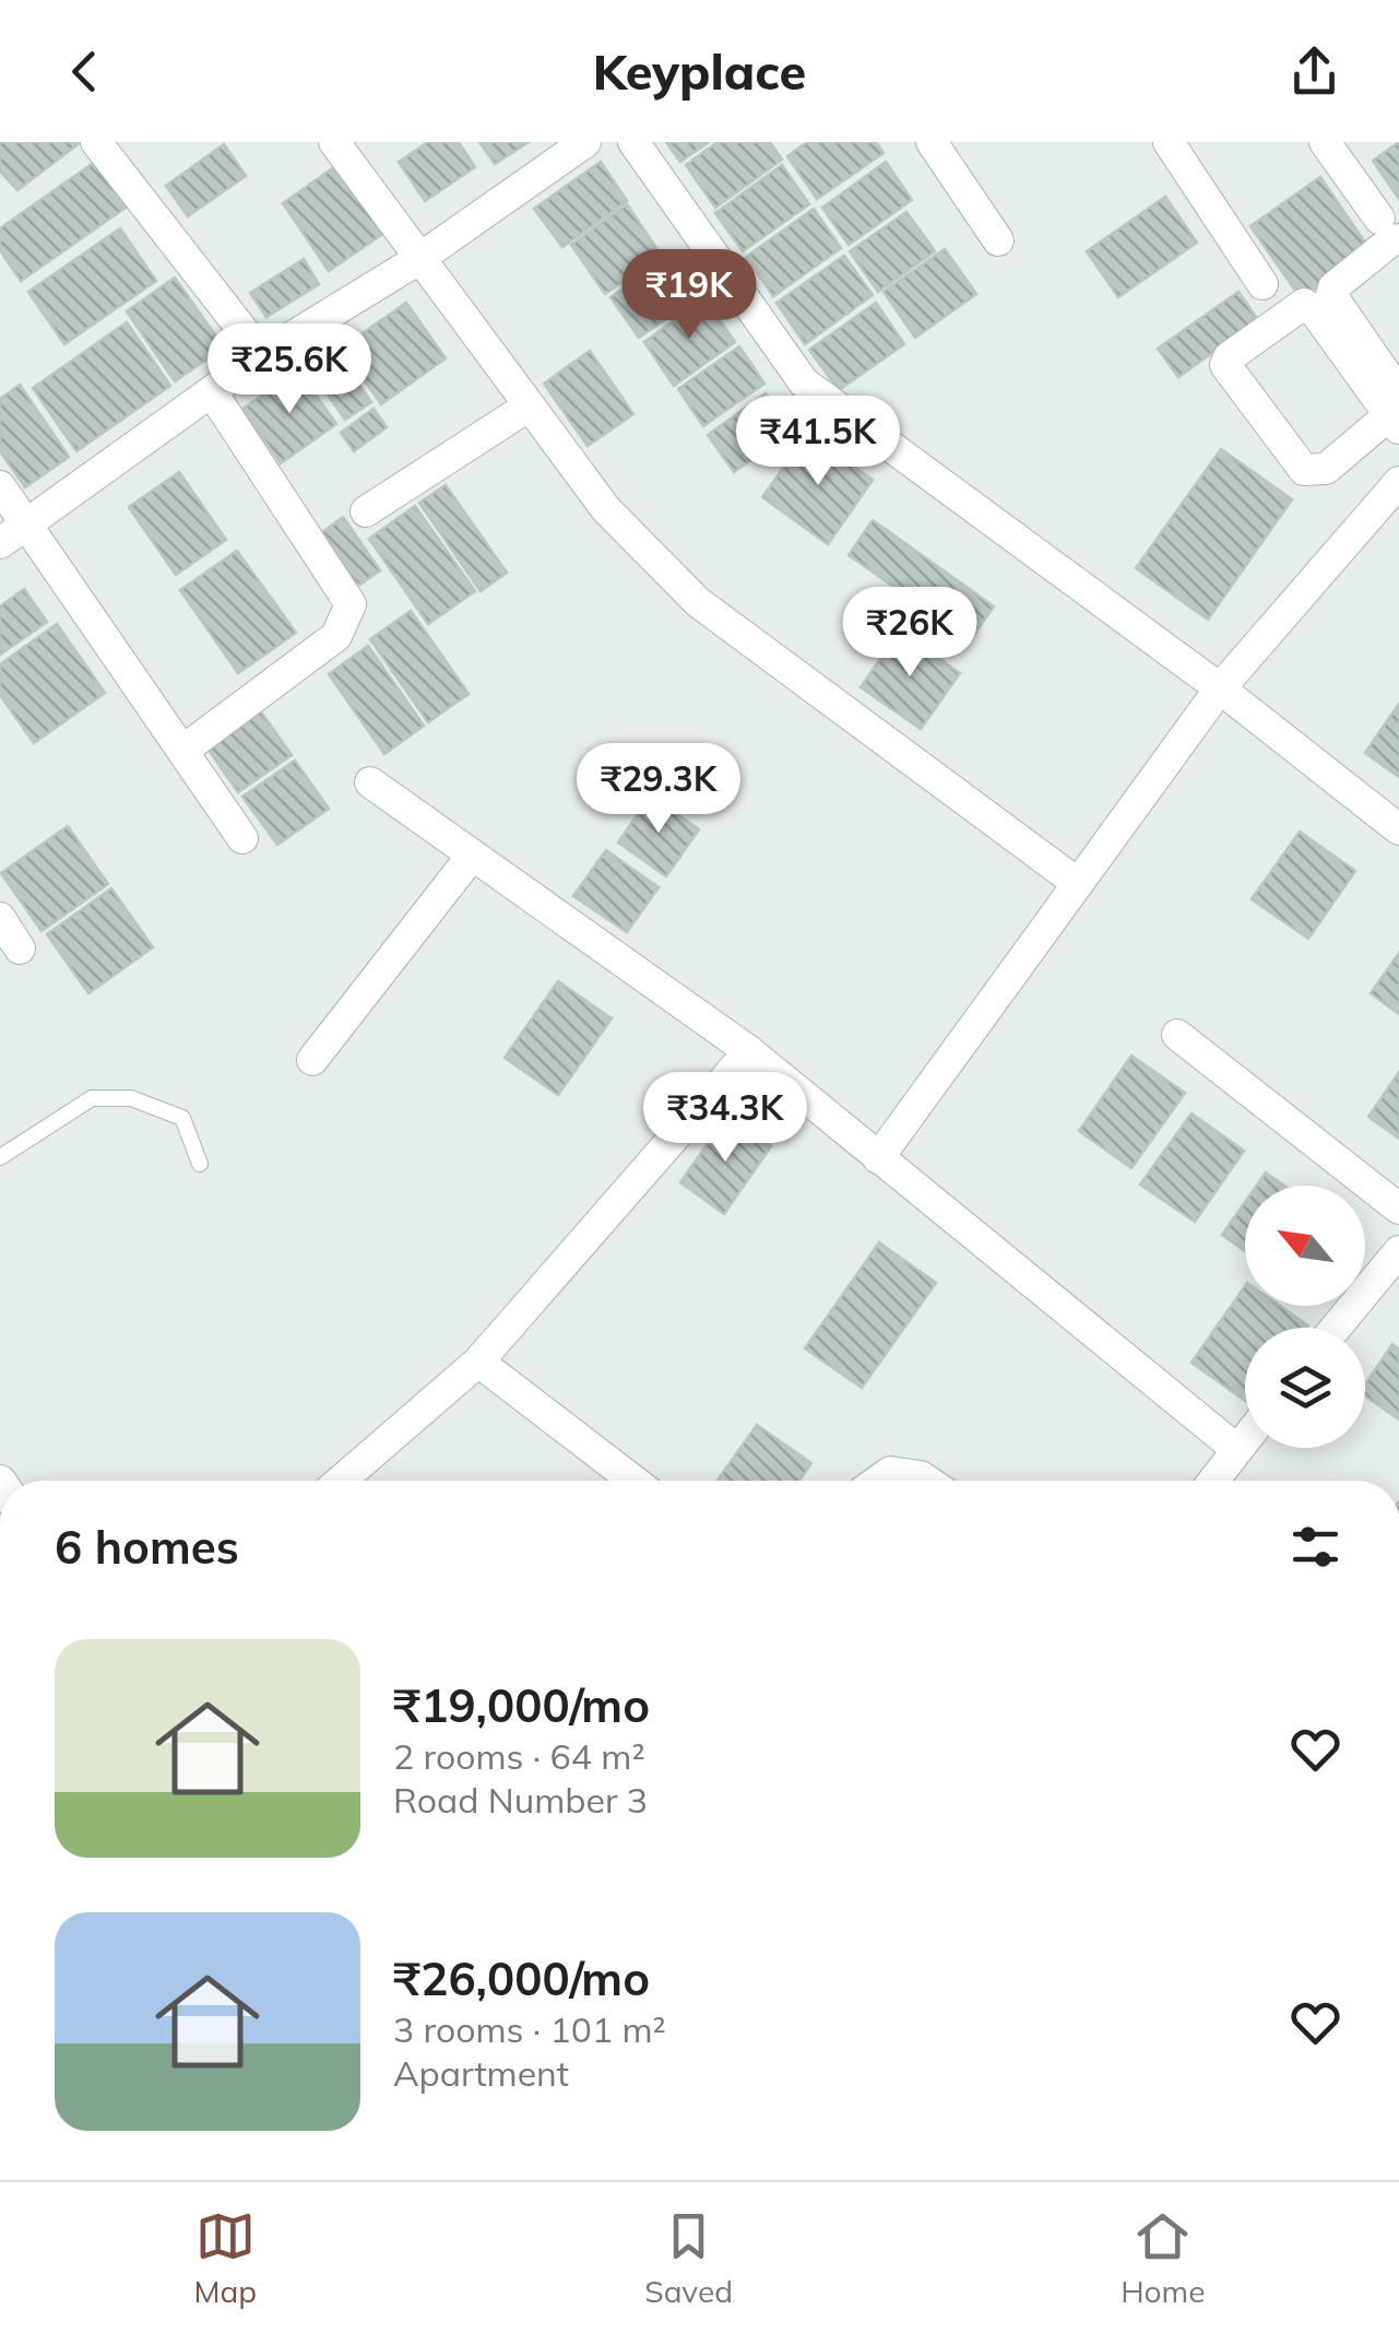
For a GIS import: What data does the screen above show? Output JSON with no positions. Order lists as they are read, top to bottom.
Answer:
{
  "north": "top left",
  "page": {
    "header": "Keyplace",
    "price": [
      "₹19K",
      "₹25.6K",
      "₹41.5K",
      "₹26K",
      "₹29.3K",
      "₹34.3K"
    ],
    "heading": "6 homes",
    "list": [
      {
        "name": "₹19,000/mo",
        "note": "2 rooms · 64 m² · Road Number 3"
      },
      {
        "name": "₹26,000/mo",
        "note": "3 rooms · 101 m² · Apartment"
      }
    ],
    "tabs": ["Map", "Saved", "Home"]
  }
}
